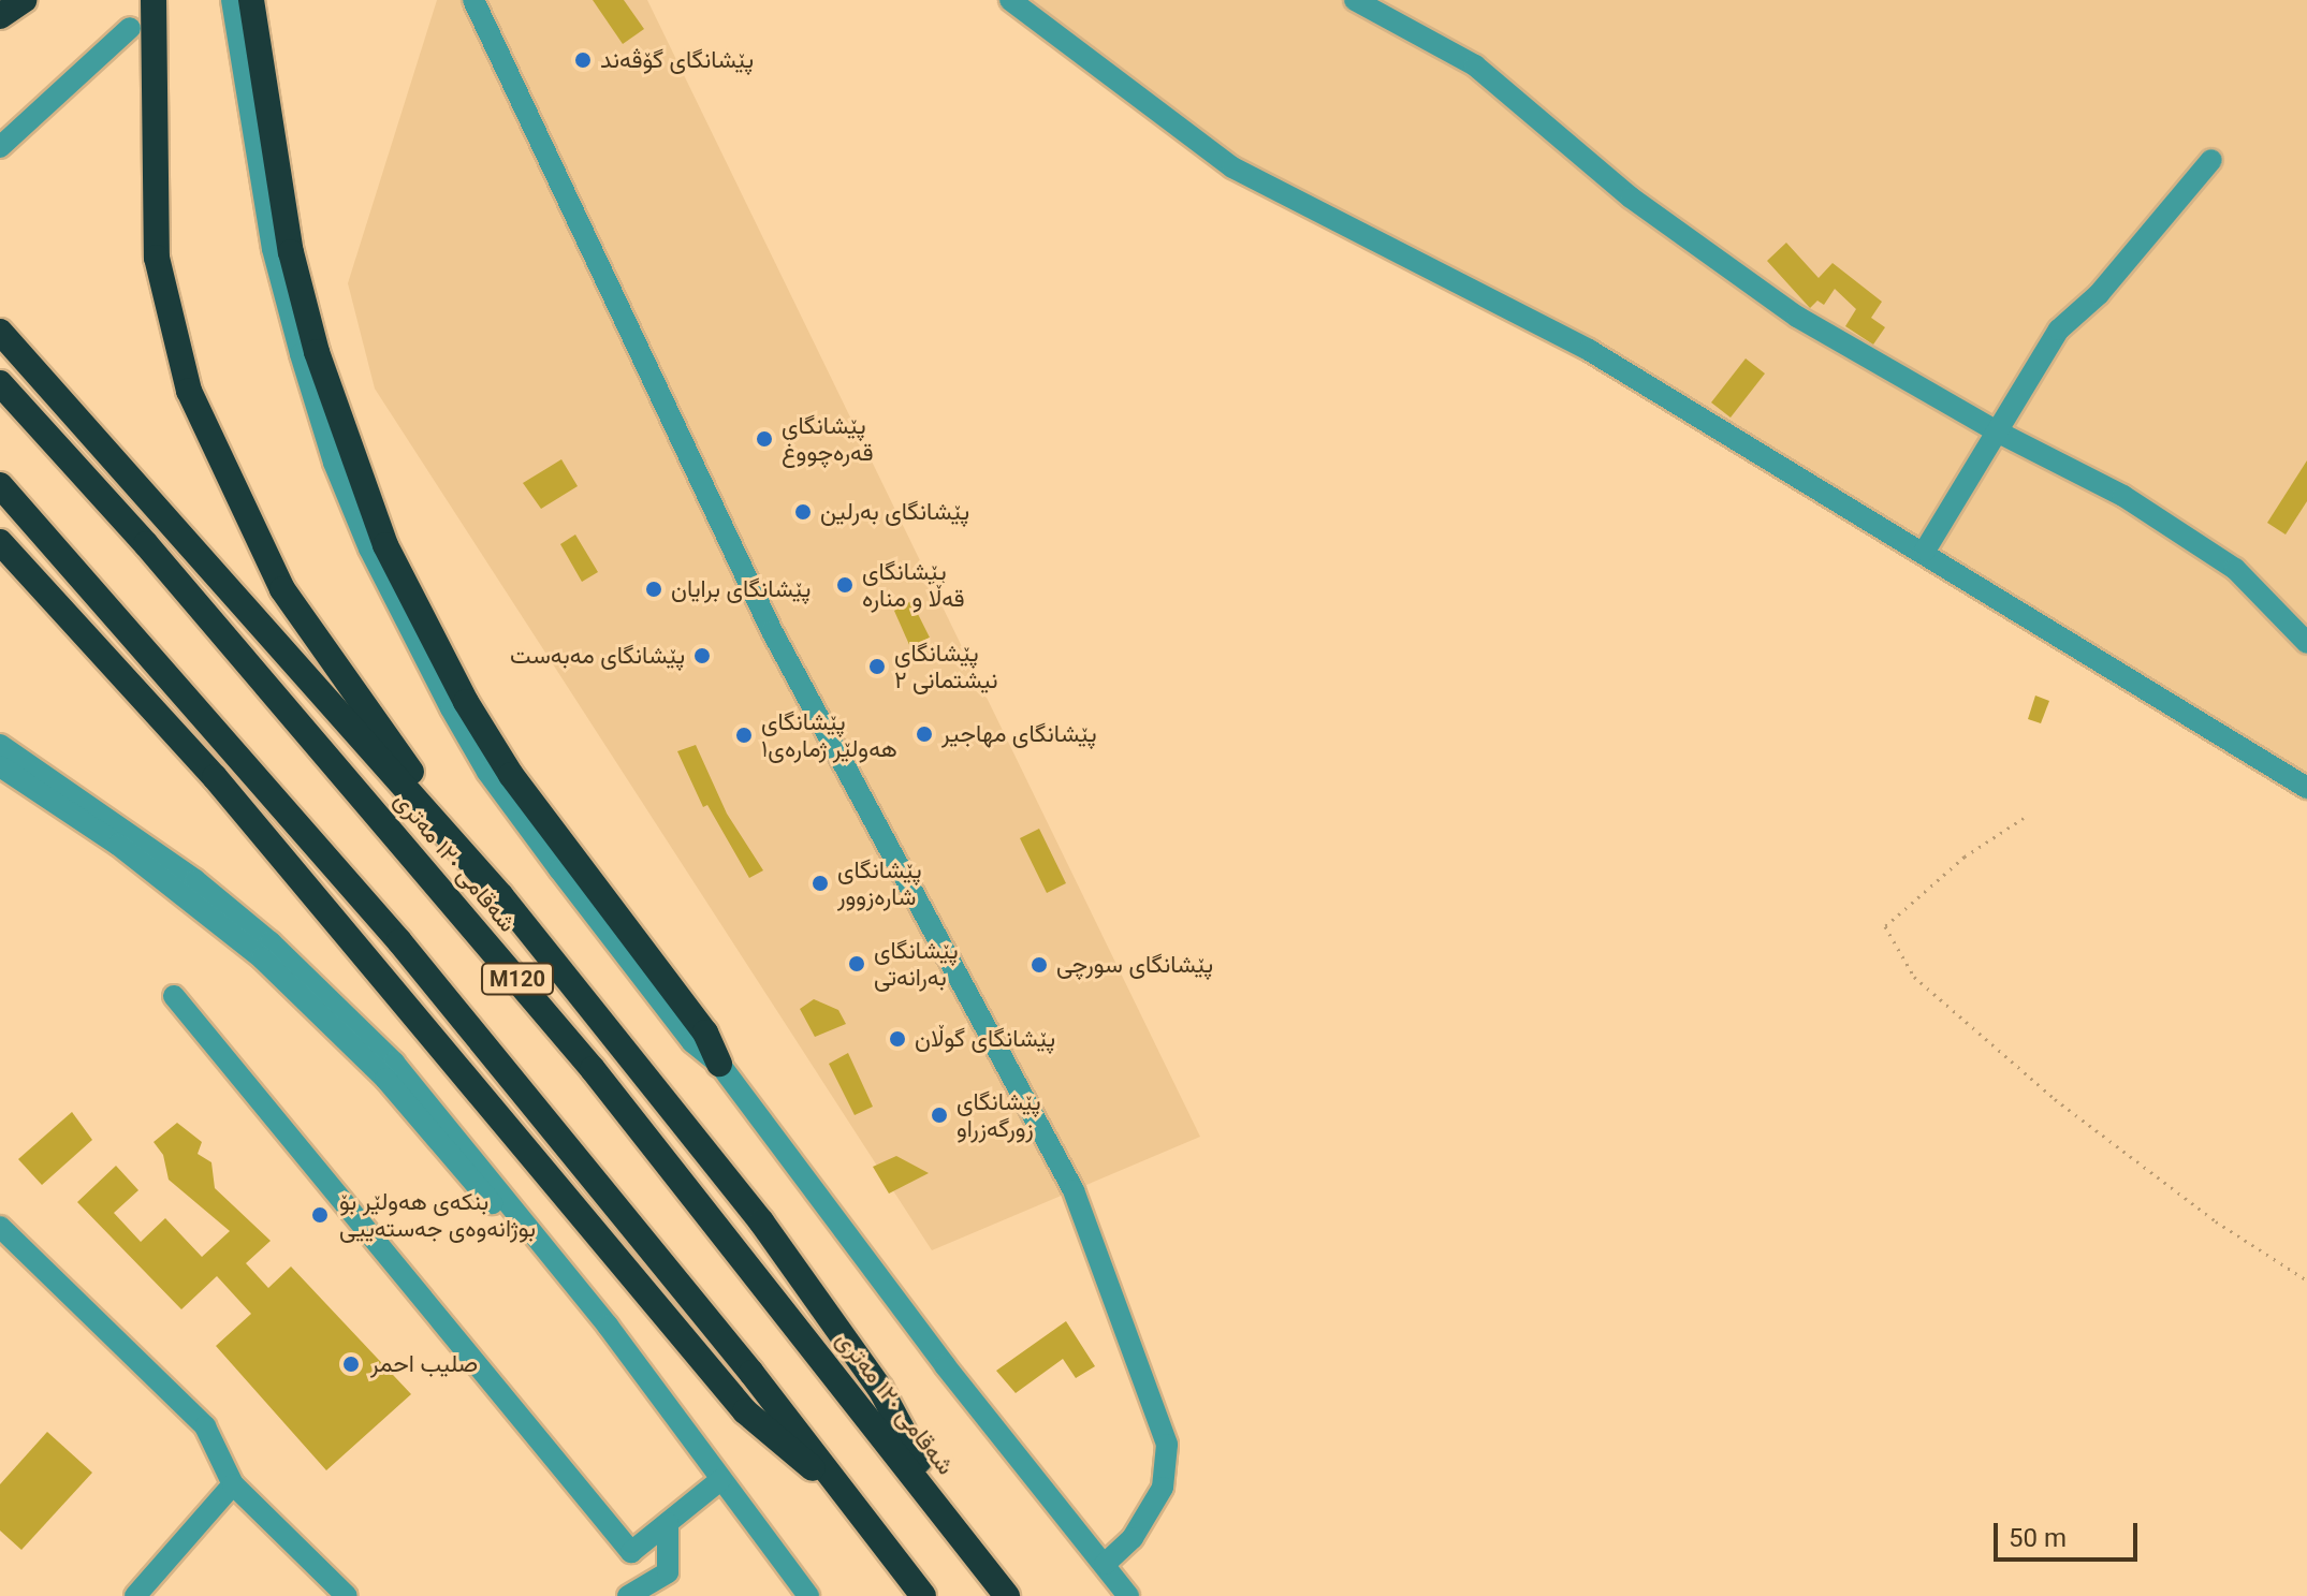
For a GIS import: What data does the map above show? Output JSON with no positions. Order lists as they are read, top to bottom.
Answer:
{
  "streets": {
    "highway": ["شەقامی ١٢٠ مەتری", "M120"]
  },
  "places": [
    "پێشانگای گۆڤەند",
    "پێشانگای قەرەچووغ",
    "پێشانگای بەرلین",
    "پێشانگای قەڵا و منارە",
    "پێشانگای برایان",
    "پێشانگای مەبەست",
    "پێشانگای نیشتمانی ٢",
    "پێشانگای مهاجیر",
    "پێشانگای هەولێر ژمارەی١",
    "پێشانگای شارەزوور",
    "پێشانگای بەرانەتی",
    "پێشانگای سورچی",
    "پێشانگای گوڵان",
    "پێشانگای زورگەزراو",
    "بنکەی هەولێر بۆ بوژانەوەی جەستەییی",
    "صلیب احمر"
  ],
  "scale_bar": "50 m"
}
